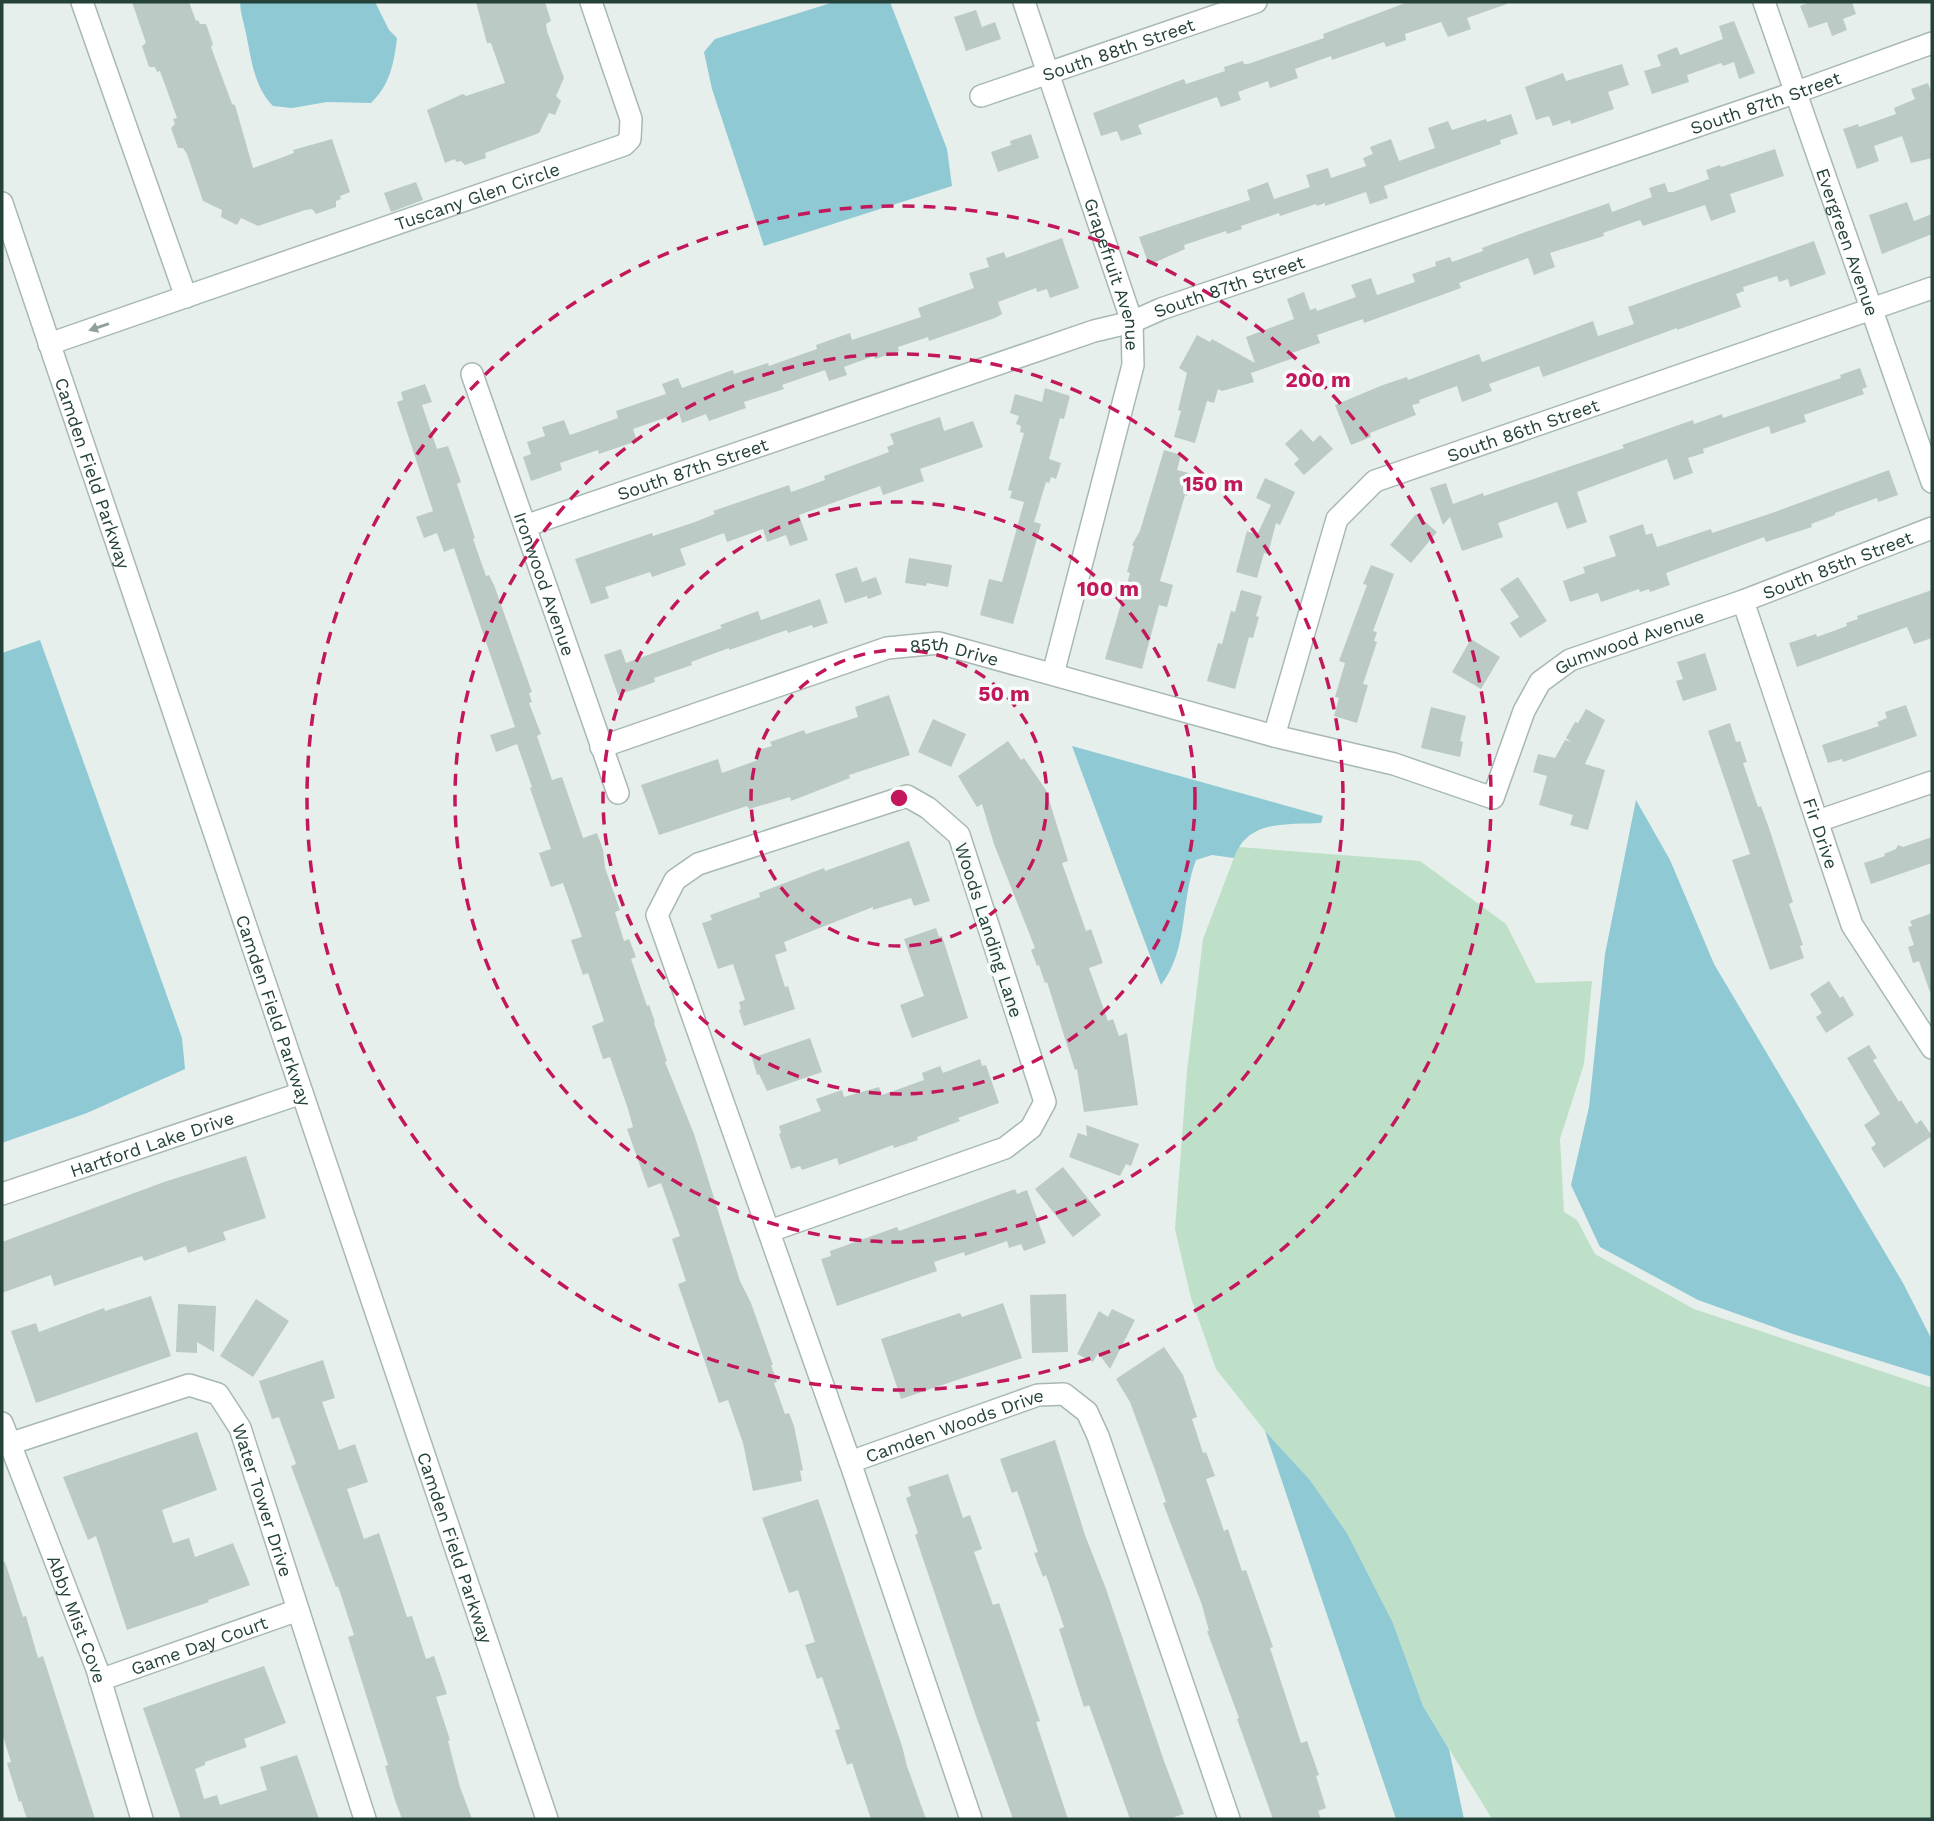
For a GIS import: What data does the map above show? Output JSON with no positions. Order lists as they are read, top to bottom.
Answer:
{
  "streets": {
    "street": [
      "South 88th Street",
      "South 87th Street",
      "Tuscany Glen Circle",
      "Evergreen Avenue",
      "Grapefruit Avenue",
      "South 86th Street",
      "Camden Field Parkway",
      "South 85th Street",
      "Ironwood Avenue",
      "Gumwood Avenue",
      "85th Drive",
      "Fir Drive",
      "Woods Landing Lane",
      "Hartford Lake Drive",
      "Camden Woods Drive",
      "Water Tower Drive",
      "Abby Mist Cove",
      "Game Day Court"
    ]
  },
  "crossings": [
    ["South 88th Street", "Grapefruit Avenue"],
    ["South 87th Street", "Evergreen Avenue"],
    ["South 87th Street", "Grapefruit Avenue"],
    ["South 87th Street", "Ironwood Avenue"],
    ["Tuscany Glen Circle", "Camden Field Parkway"],
    ["Evergreen Avenue", "South 86th Street"],
    ["Grapefruit Avenue", "85th Drive"],
    ["South 86th Street", "85th Drive"],
    ["Camden Field Parkway", "Hartford Lake Drive"],
    ["South 85th Street", "Gumwood Avenue"],
    ["South 85th Street", "Fir Drive"],
    ["Ironwood Avenue", "85th Drive"],
    ["Gumwood Avenue", "85th Drive"],
    ["Gumwood Avenue", "Fir Drive"],
    ["Woods Landing Lane", "Camden Woods Drive"],
    ["Water Tower Drive", "Abby Mist Cove"],
    ["Water Tower Drive", "Game Day Court"],
    ["Abby Mist Cove", "Game Day Court"]
  ],
  "rings": [
    "200 m",
    "150 m",
    "100 m",
    "50 m"
  ]
}
